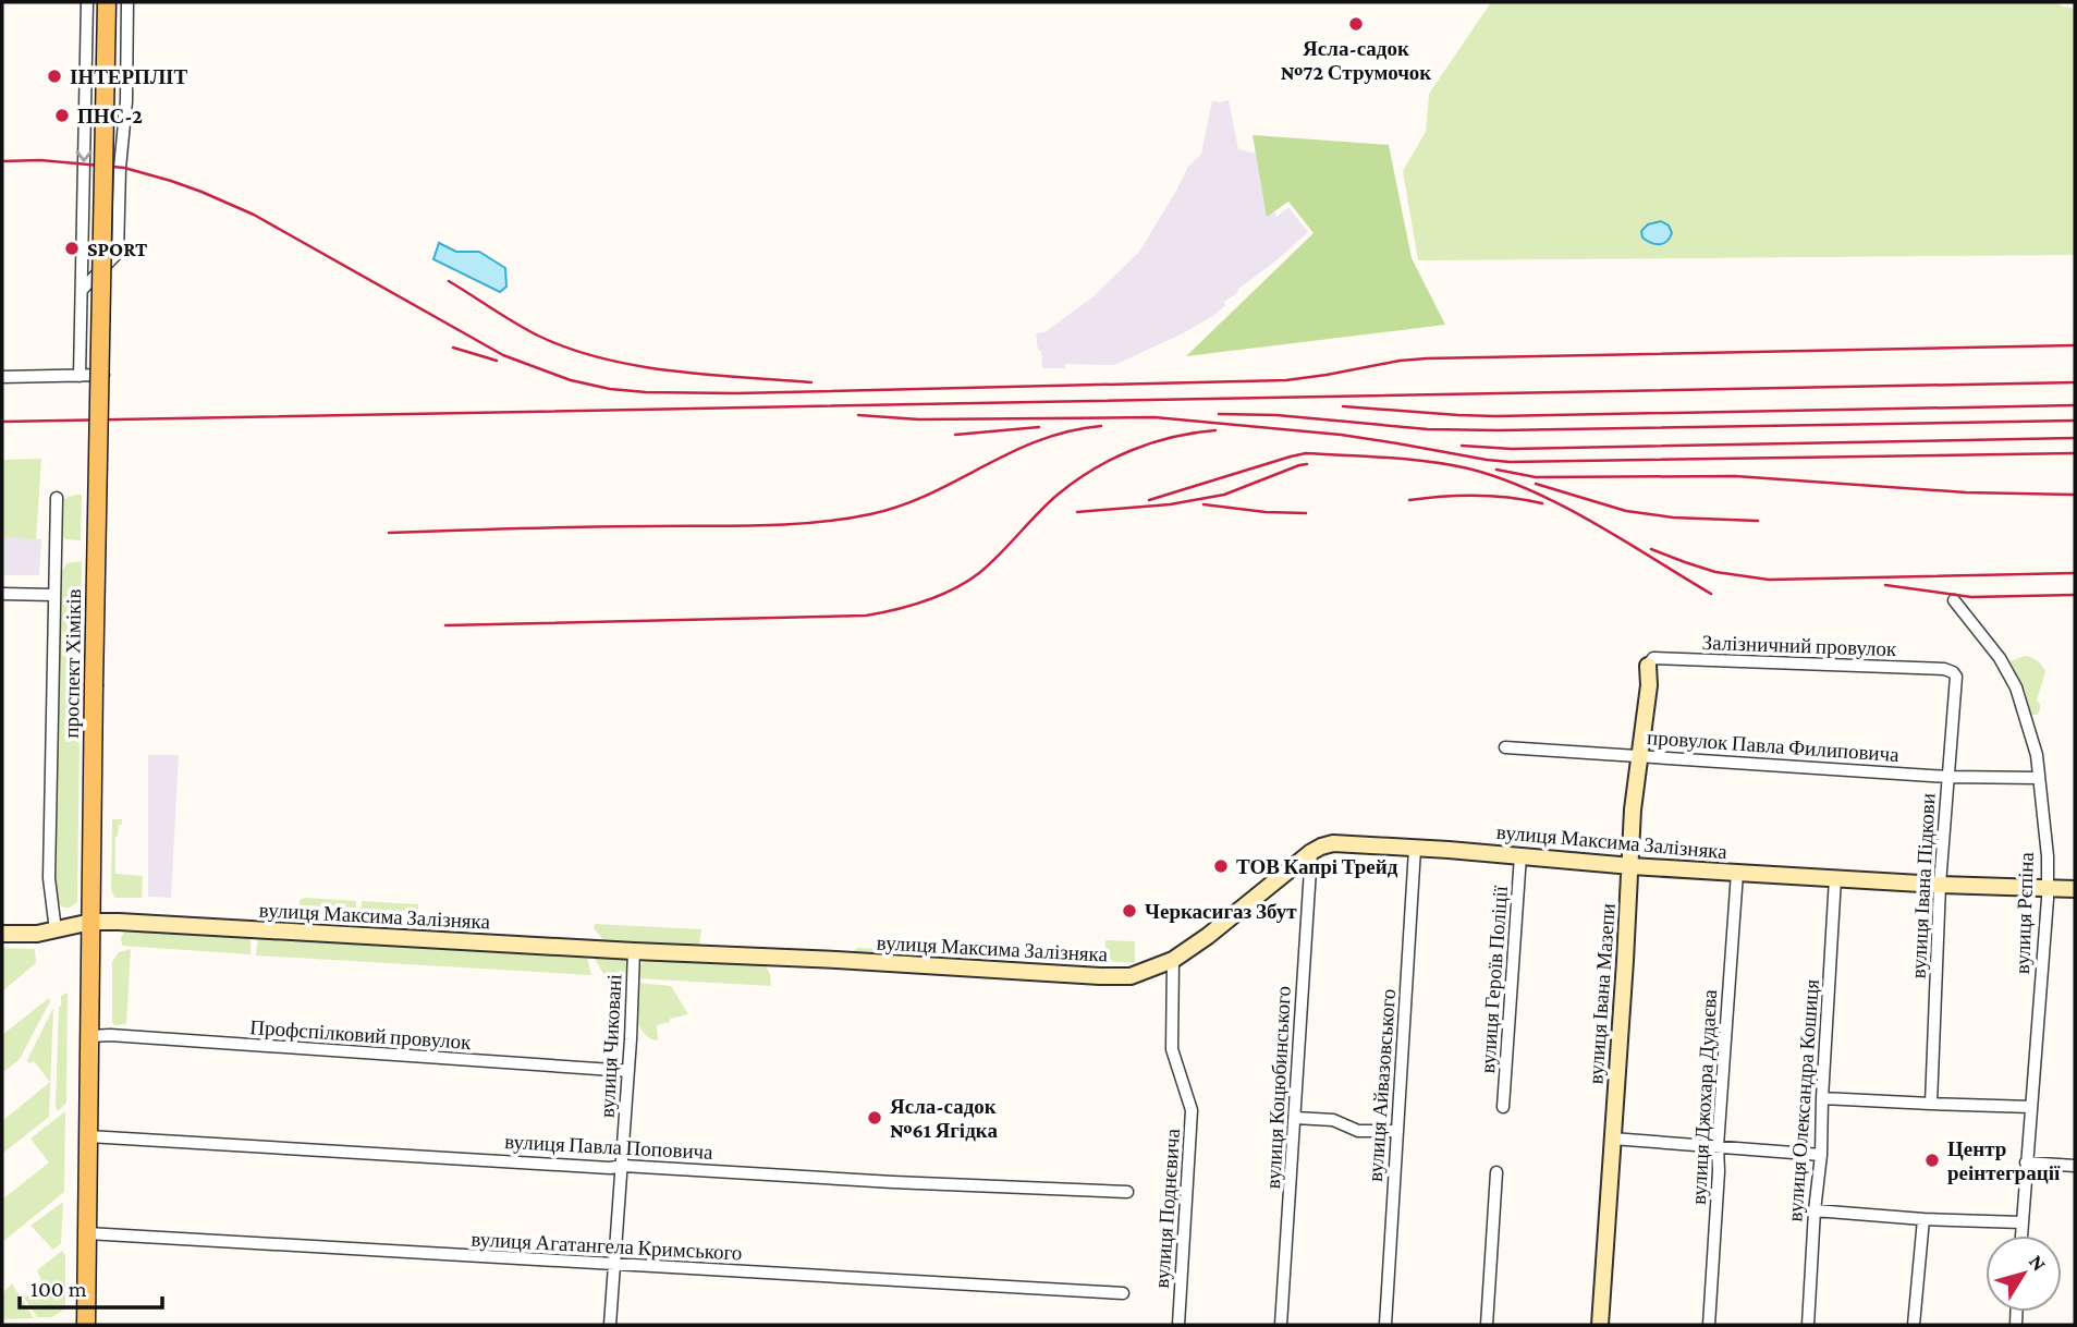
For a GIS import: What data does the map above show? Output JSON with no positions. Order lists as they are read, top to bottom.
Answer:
{
  "streets": {
    "main road": ["проспект Хіміків", "вулиця Максима Залізняка", "вулиця Івана Мазепи"],
    "street": [
      "Залізничний провулок",
      "провулок Павла Филиповича",
      "вулиця Івана Підкови",
      "вулиця Рєпіна",
      "вулиця Героїв Поліції",
      "Профспілковий провулок",
      "вулиця Чиковані",
      "вулиця Айвазовського",
      "вулиця Коцюбинського",
      "вулиця Джохара Дудаєва",
      "вулиця Олександра Кошиця",
      "вулиця Павла Поповича",
      "вулиця Поднєвича",
      "вулиця Агатангела Кримського"
    ]
  },
  "crossings": [
    ["Залізничний провулок", "вулиця Івана Підкови"],
    ["Залізничний провулок", "вулиця Івана Мазепи"],
    ["проспект Хіміків", "вулиця Максима Залізняка"],
    ["проспект Хіміків", "Профспілковий провулок"],
    ["проспект Хіміків", "вулиця Павла Поповича"],
    ["проспект Хіміків", "вулиця Агатангела Кримського"],
    ["провулок Павла Филиповича", "вулиця Івана Підкови"],
    ["провулок Павла Филиповича", "вулиця Рєпіна"],
    ["провулок Павла Филиповича", "вулиця Івана Мазепи"],
    ["вулиця Максима Залізняка", "вулиця Івана Підкови"],
    ["вулиця Максима Залізняка", "вулиця Рєпіна"],
    ["вулиця Максима Залізняка", "вулиця Героїв Поліції"],
    ["вулиця Максима Залізняка", "вулиця Івана Мазепи"],
    ["вулиця Максима Залізняка", "вулиця Чиковані"],
    ["вулиця Максима Залізняка", "вулиця Айвазовського"],
    ["вулиця Максима Залізняка", "вулиця Коцюбинського"],
    ["вулиця Максима Залізняка", "вулиця Джохара Дудаєва"],
    ["вулиця Максима Залізняка", "вулиця Олександра Кошиця"],
    ["вулиця Максима Залізняка", "вулиця Поднєвича"],
    ["Профспілковий провулок", "вулиця Чиковані"],
    ["вулиця Чиковані", "вулиця Павла Поповича"],
    ["вулиця Чиковані", "вулиця Агатангела Кримського"]
  ],
  "places": [
    "Ясла-садок №72 Струмочок",
    "ІНТЕРПЛІТ",
    "ПНС-2",
    "SPORT",
    "ТОВ Капрі Трейд",
    "Черкасигаз Збут",
    "Ясла-садок №61 Ягідка",
    "Центр реінтеграції"
  ],
  "scale_bar": "100 m",
  "north": "top right"
}
